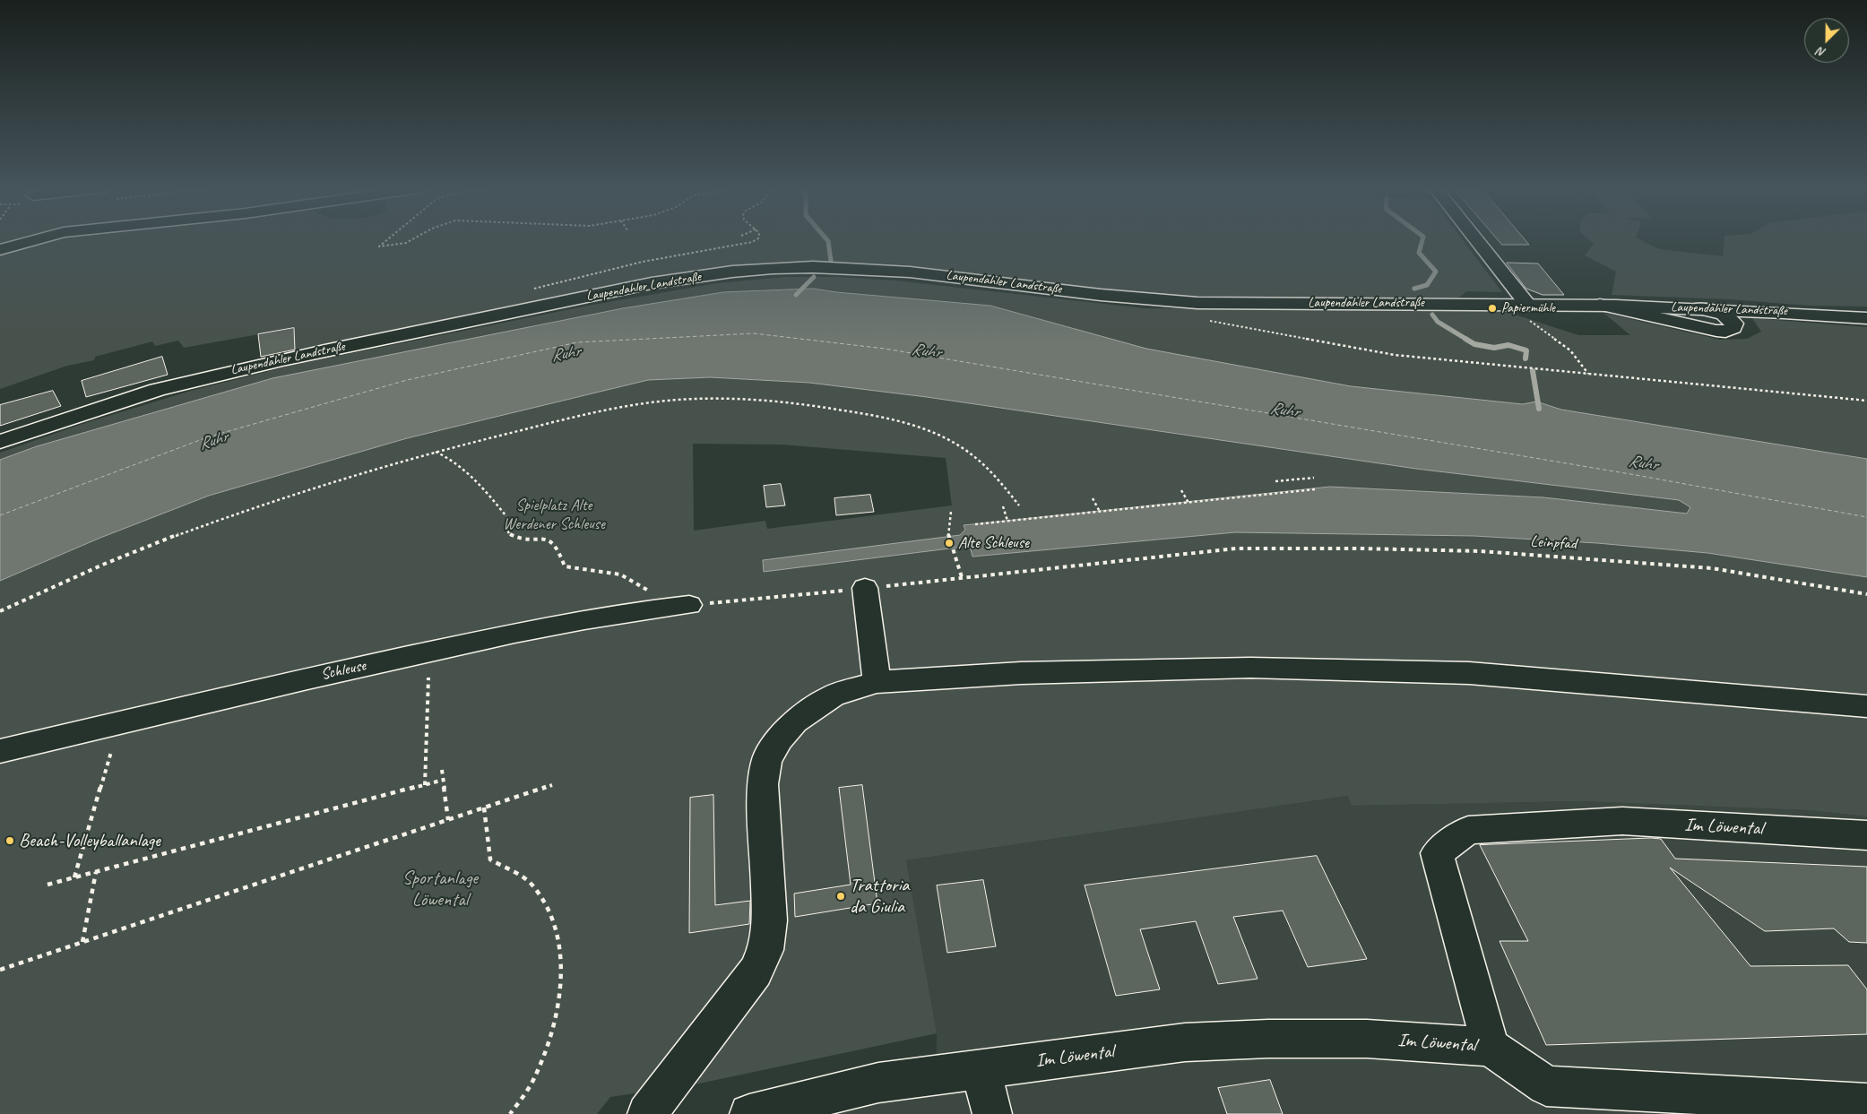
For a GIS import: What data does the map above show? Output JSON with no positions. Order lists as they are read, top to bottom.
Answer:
{
  "streets": {
    "main road": ["Laupendahler Landstraße", "Schleuse", "Im Löwental"],
    "path": ["Leinpfad"]
  },
  "crossings": [
    ["Leinpfad", "Schleuse"]
  ],
  "water": ["Ruhr"],
  "parks": ["Spielplatz Alte Werdener Schleuse", "Sportanlage Löwental"],
  "places": [
    "Papiermühle",
    "Alte Schleuse",
    "Beach-Volleyballanlage",
    "Trattoria da Giulia"
  ],
  "north": "bottom left"
}
